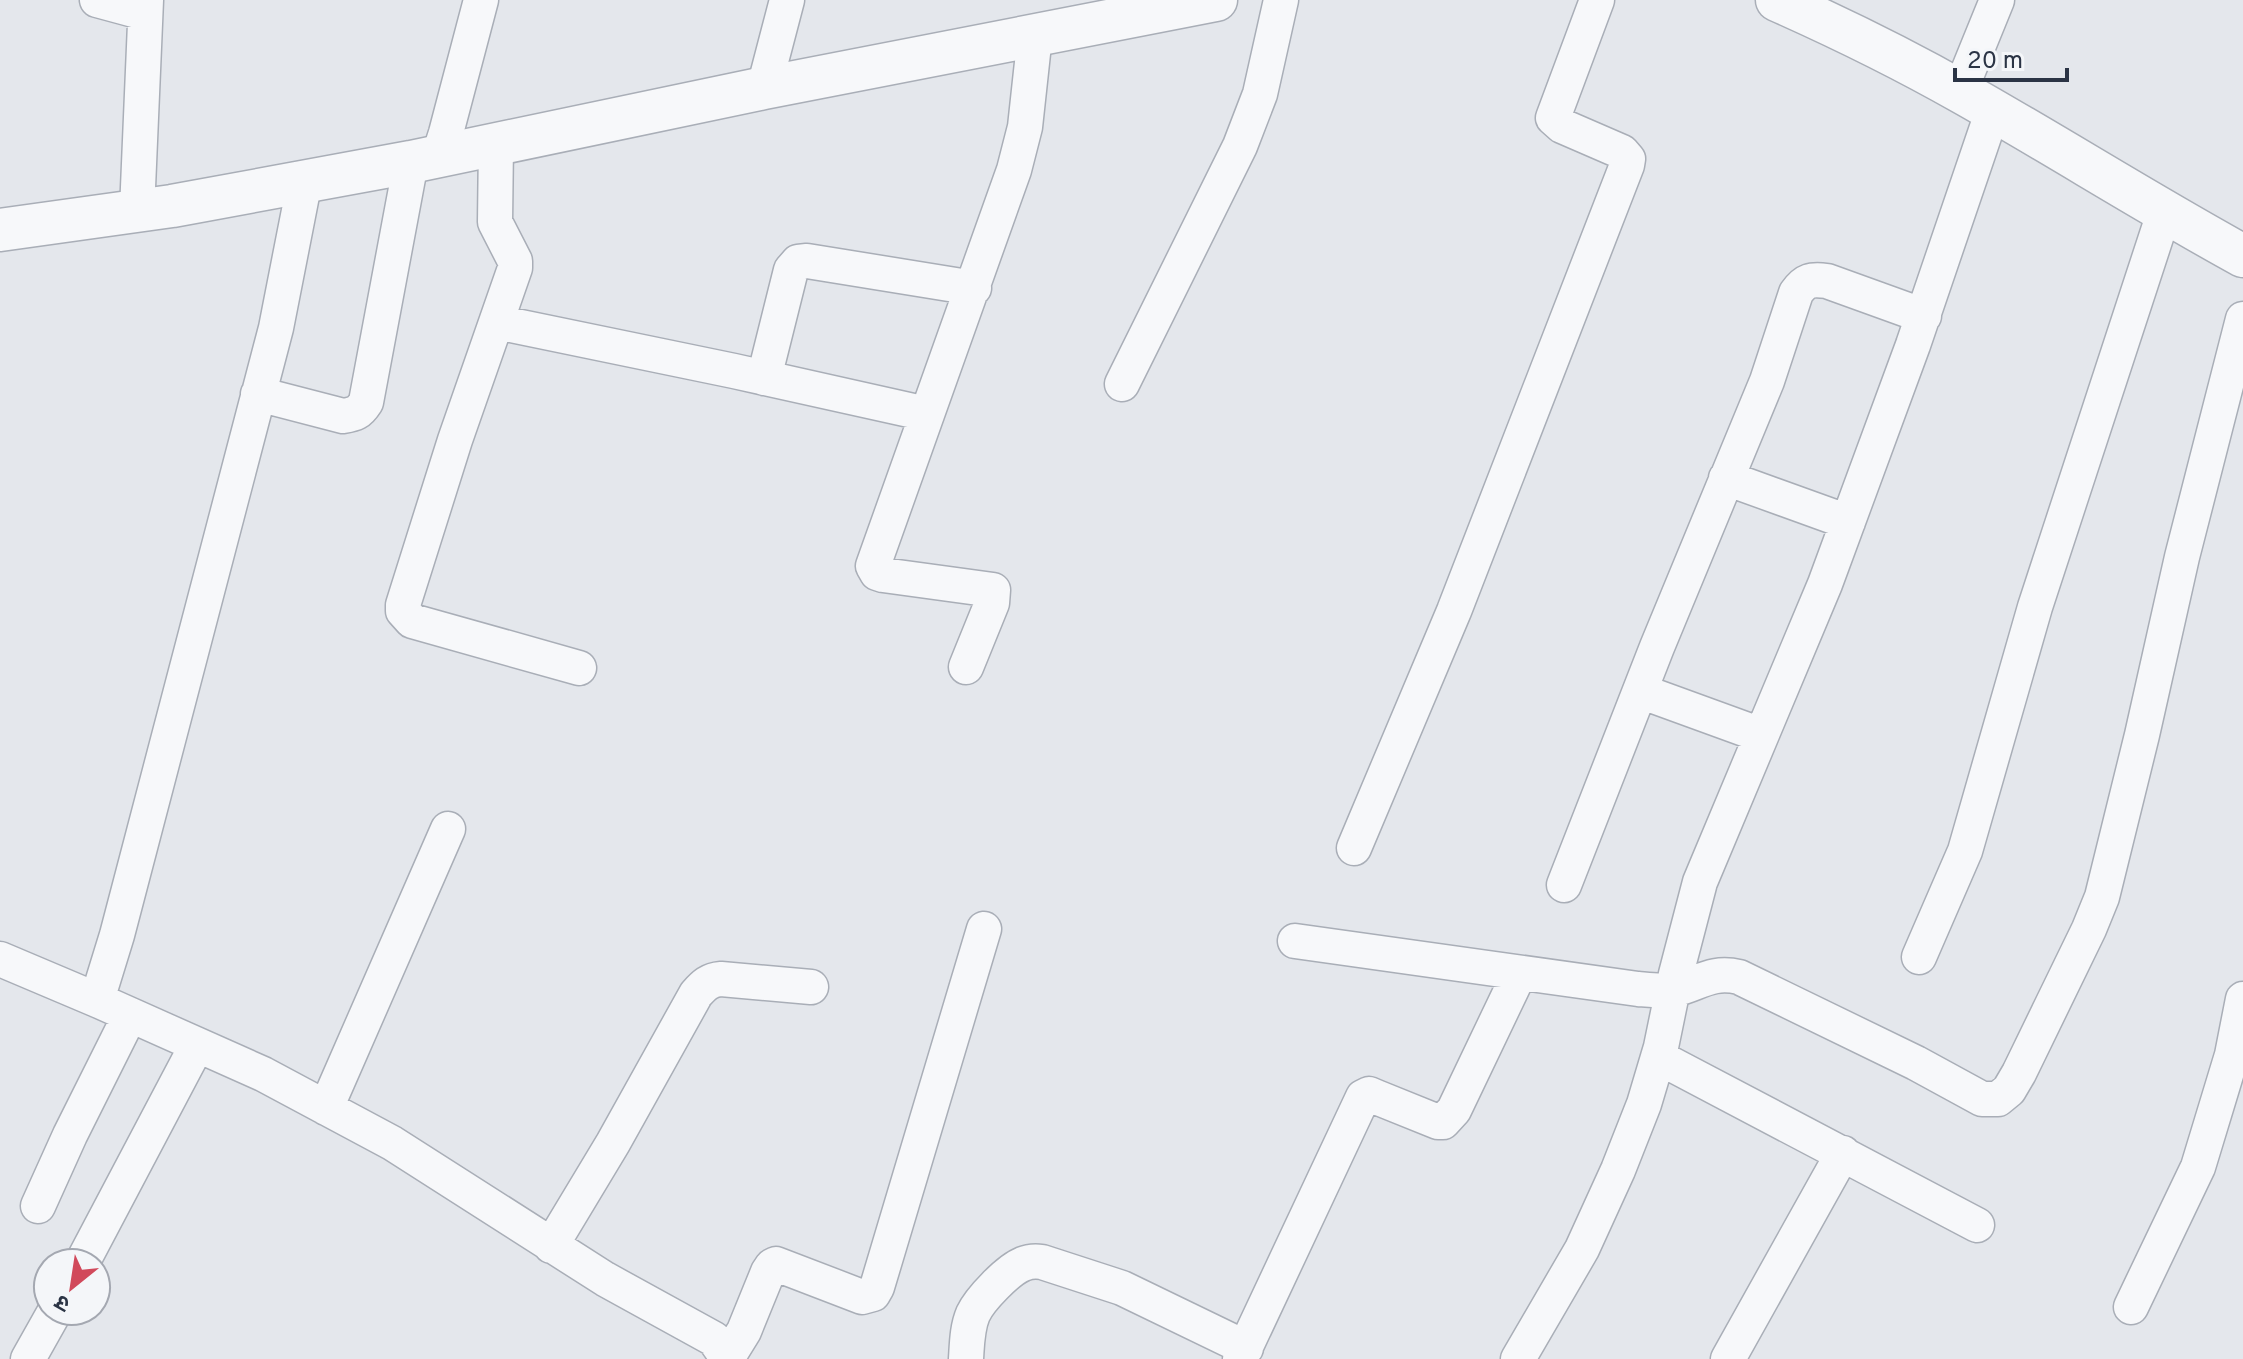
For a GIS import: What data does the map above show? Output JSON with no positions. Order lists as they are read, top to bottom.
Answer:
{
  "scale_bar": "20 m",
  "north": "bottom left"
}
